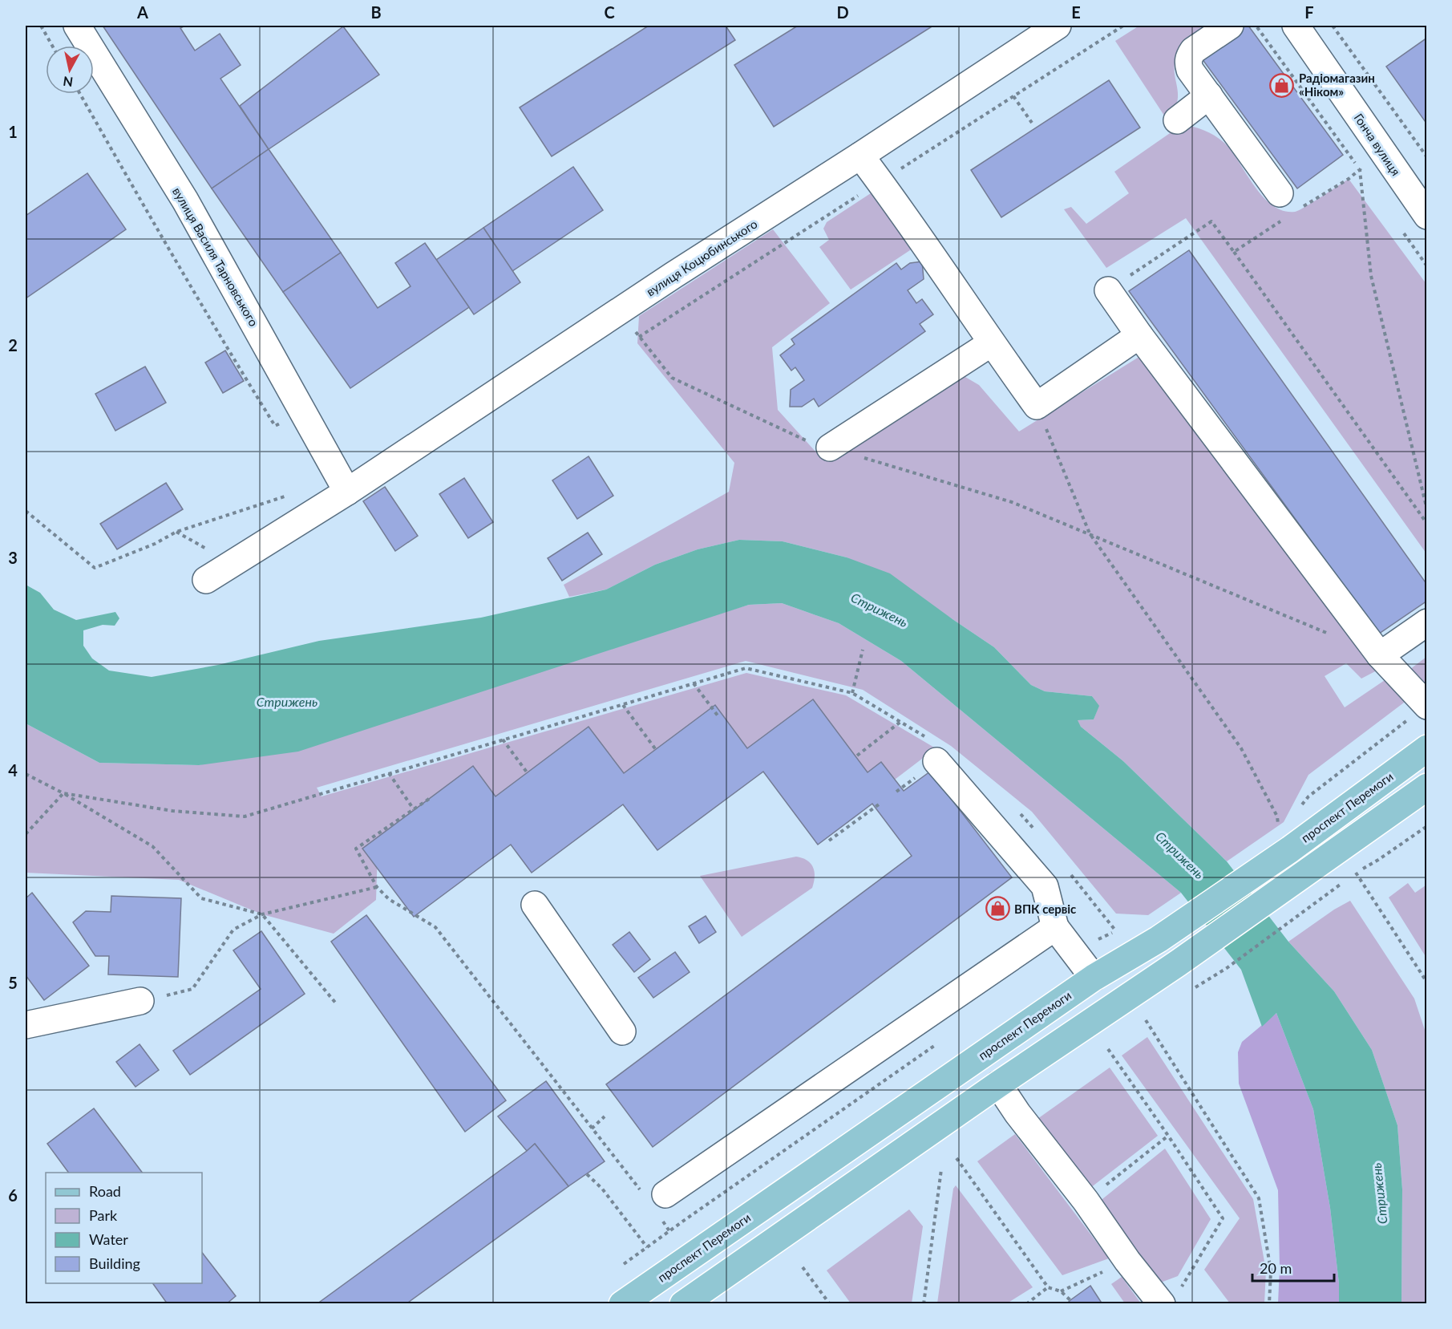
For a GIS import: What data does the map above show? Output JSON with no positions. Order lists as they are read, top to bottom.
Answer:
{
  "streets": {
    "main road": ["проспект Перемоги"],
    "street": ["Гонча вулиця", "вулиця Василя Тарновського", "вулиця Коцюбинського"]
  },
  "crossings": [
    ["вулиця Василя Тарновського", "вулиця Коцюбинського"]
  ],
  "water": ["Стрижень"],
  "places": {
    "shop": ["Радіомагазин «Ніком»", "ВПК сервіс"]
  },
  "legend": [
    "Road",
    "Park",
    "Water",
    "Building"
  ],
  "scale_bar": "20 m",
  "north": "bottom",
  "grid": {
    "columns": [
      "A",
      "B",
      "C",
      "D",
      "E",
      "F"
    ],
    "rows": [
      "1",
      "2",
      "3",
      "4",
      "5",
      "6"
    ]
  }
}
